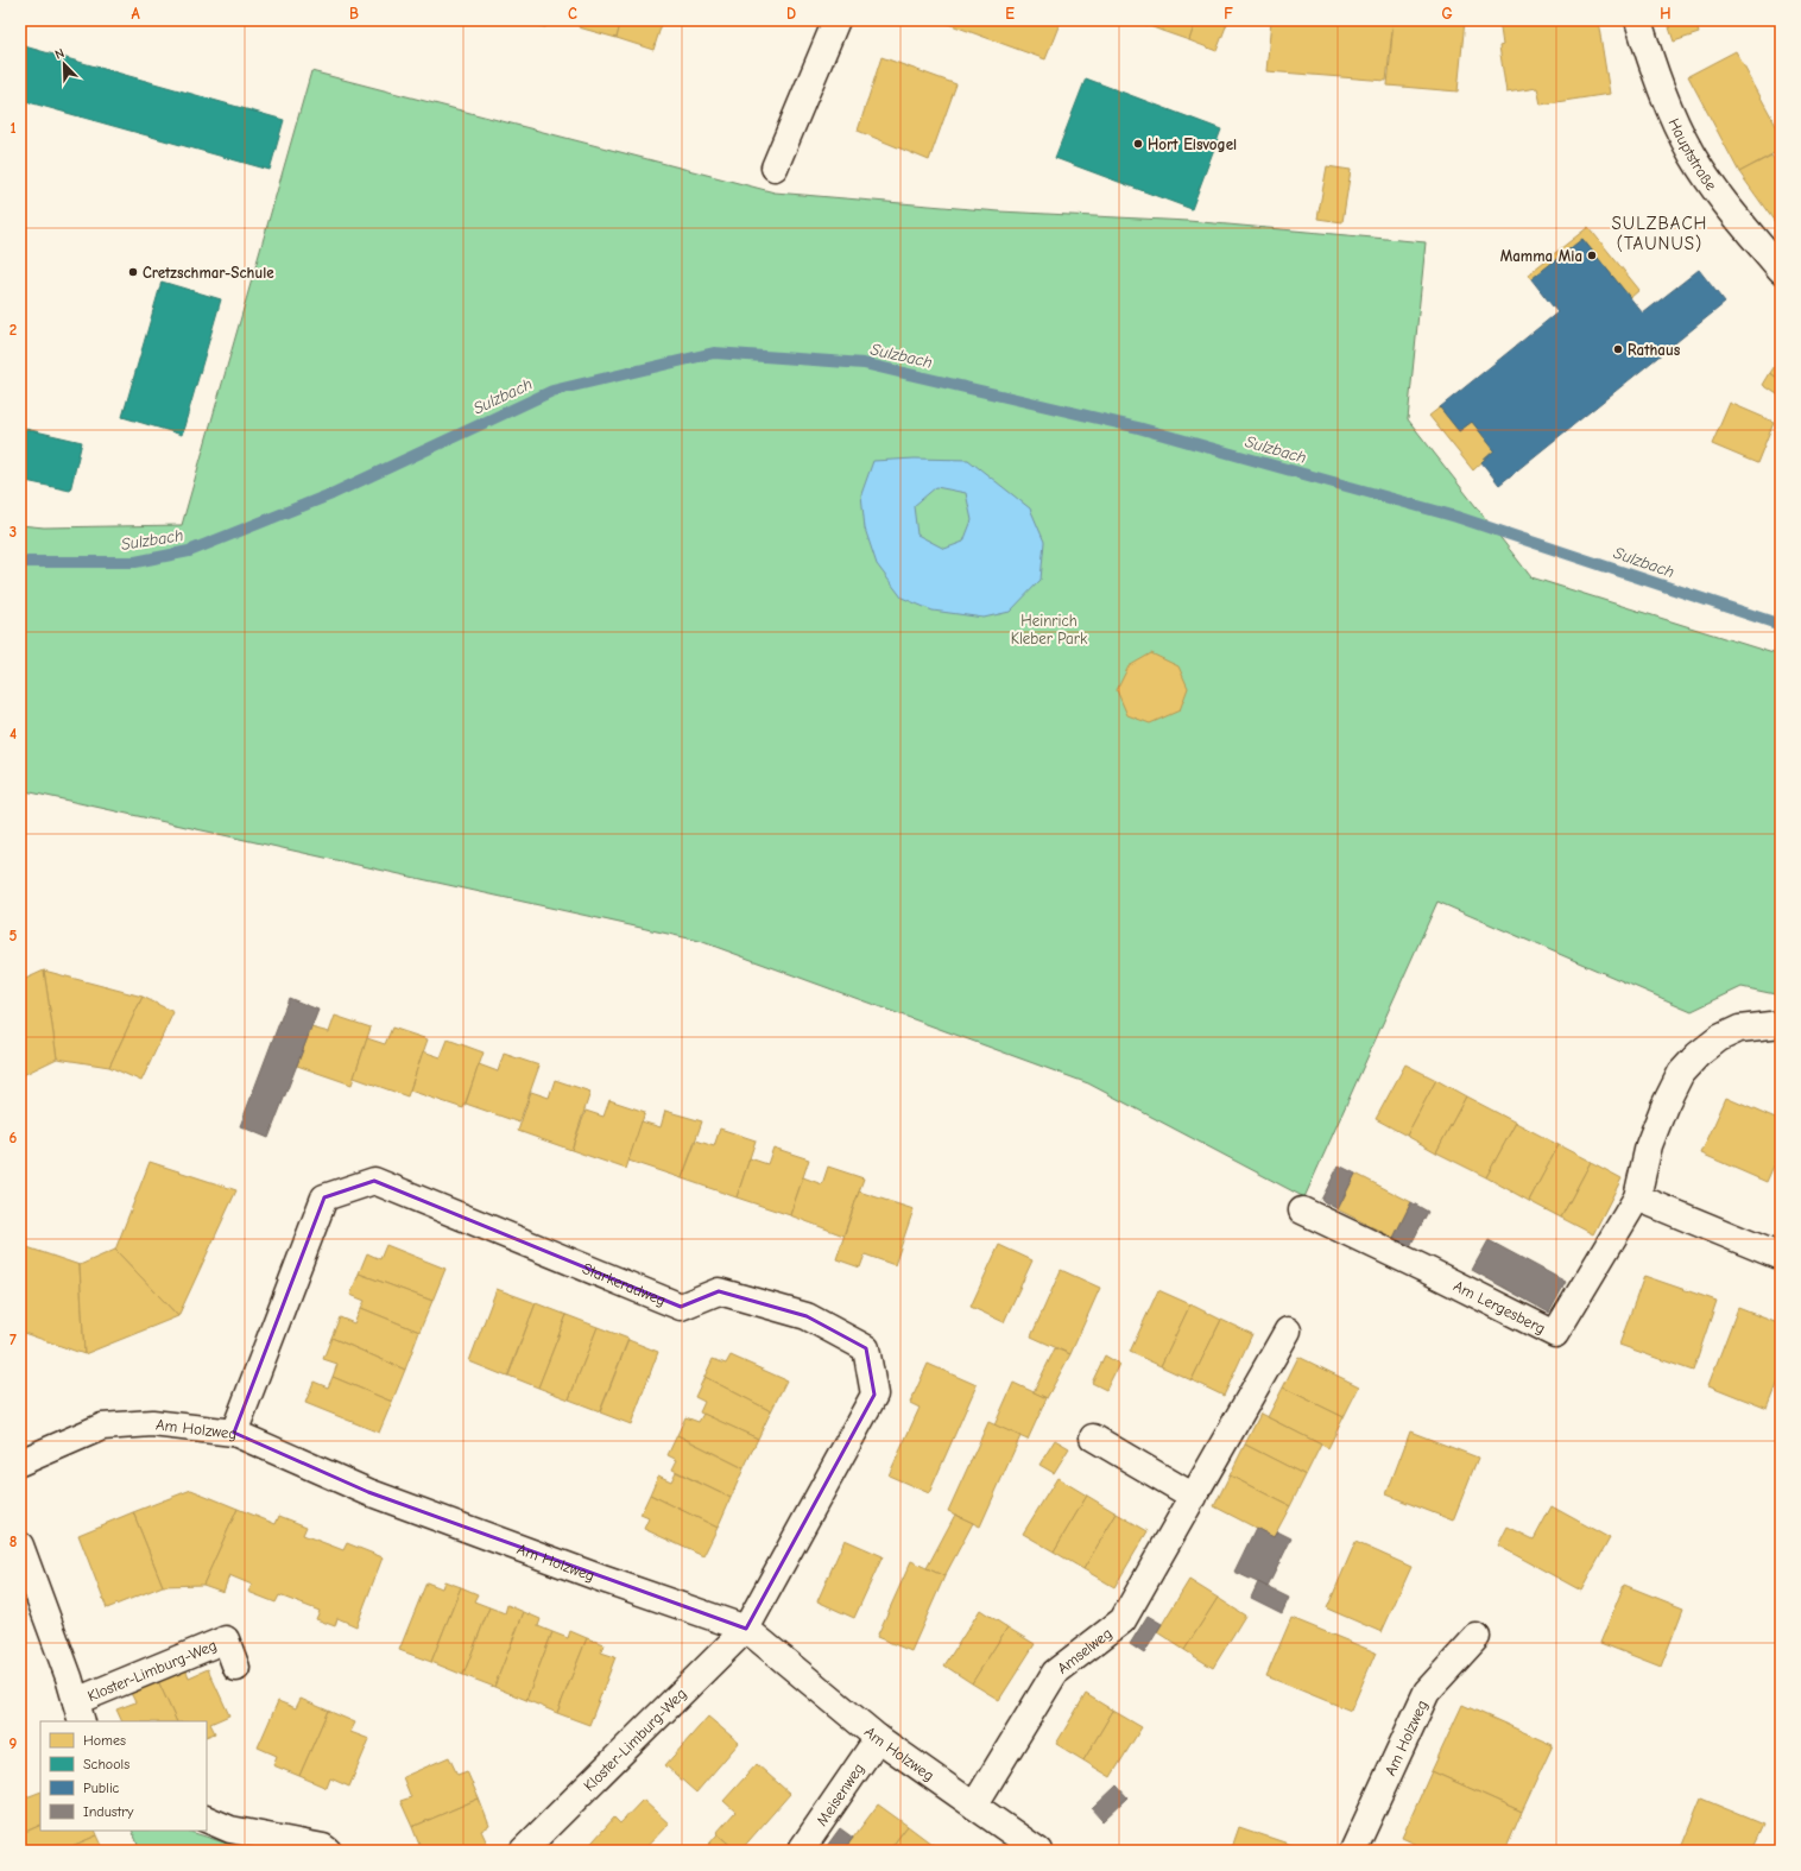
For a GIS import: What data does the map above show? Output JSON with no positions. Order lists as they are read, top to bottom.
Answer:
{
  "streets": {
    "street": [
      "Hauptstraße",
      "Starkeradweg",
      "Am Lergesberg",
      "Am Holzweg",
      "Amselweg",
      "Kloster-Limburg-Weg",
      "Meisenweg"
    ]
  },
  "crossings": [
    ["Starkeradweg", "Am Holzweg"],
    ["Starkeradweg", "Kloster-Limburg-Weg"],
    ["Am Holzweg", "Amselweg"],
    ["Am Holzweg", "Kloster-Limburg-Weg"],
    ["Am Holzweg", "Meisenweg"]
  ],
  "districts": ["SULZBACH (TAUNUS)"],
  "water": ["Sulzbach"],
  "parks": ["Heinrich Kleber Park"],
  "places": [
    "Hort Eisvogel",
    "Mamma Mia",
    "Cretzschmar-Schule",
    "Rathaus"
  ],
  "legend": [
    "Homes",
    "Schools",
    "Public",
    "Industry"
  ],
  "north": "top left",
  "grid": {
    "columns": [
      "A",
      "B",
      "C",
      "D",
      "E",
      "F",
      "G",
      "H"
    ],
    "rows": [
      "1",
      "2",
      "3",
      "4",
      "5",
      "6",
      "7",
      "8",
      "9"
    ]
  }
}
